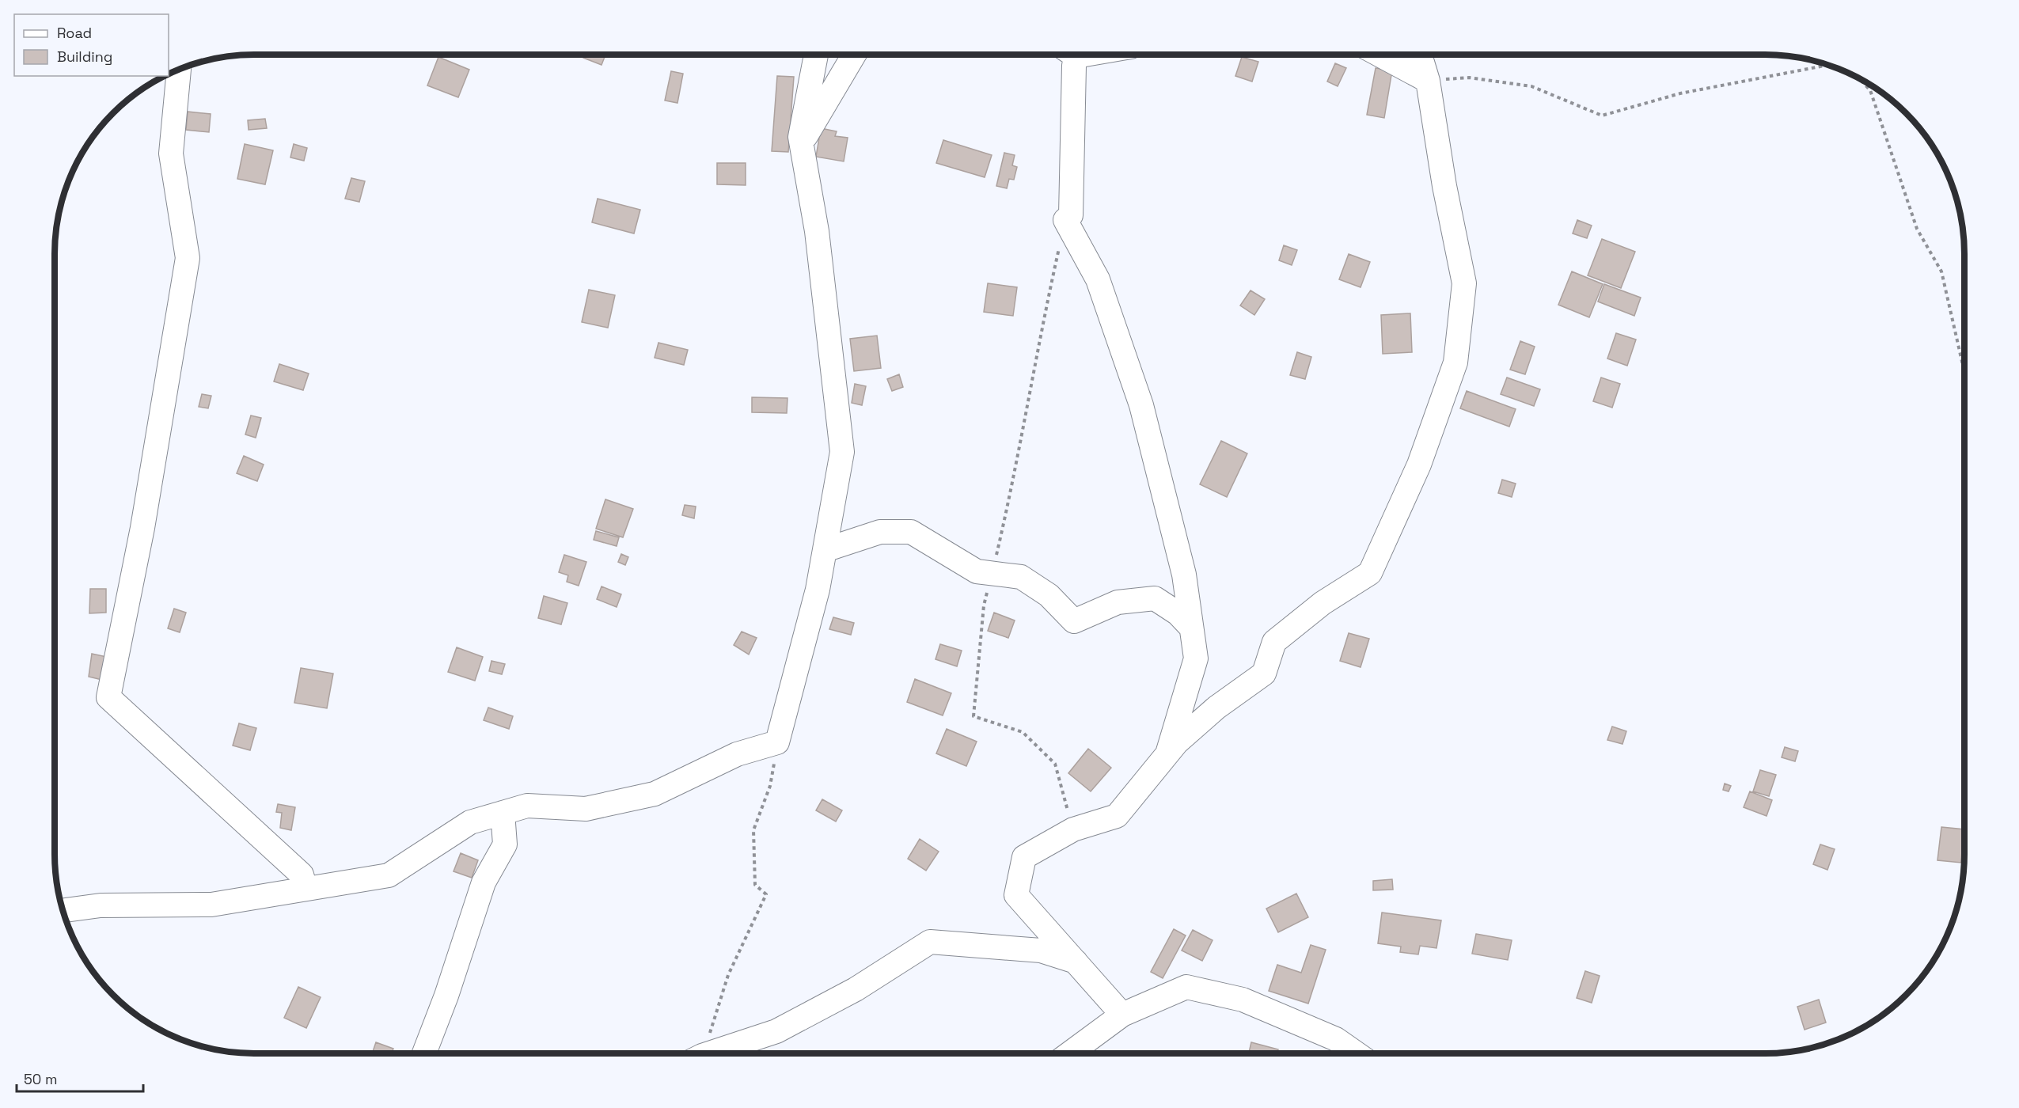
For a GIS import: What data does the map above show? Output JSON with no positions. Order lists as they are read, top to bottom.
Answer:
{
  "legend": ["Road", "Building"],
  "scale_bar": "50 m"
}
